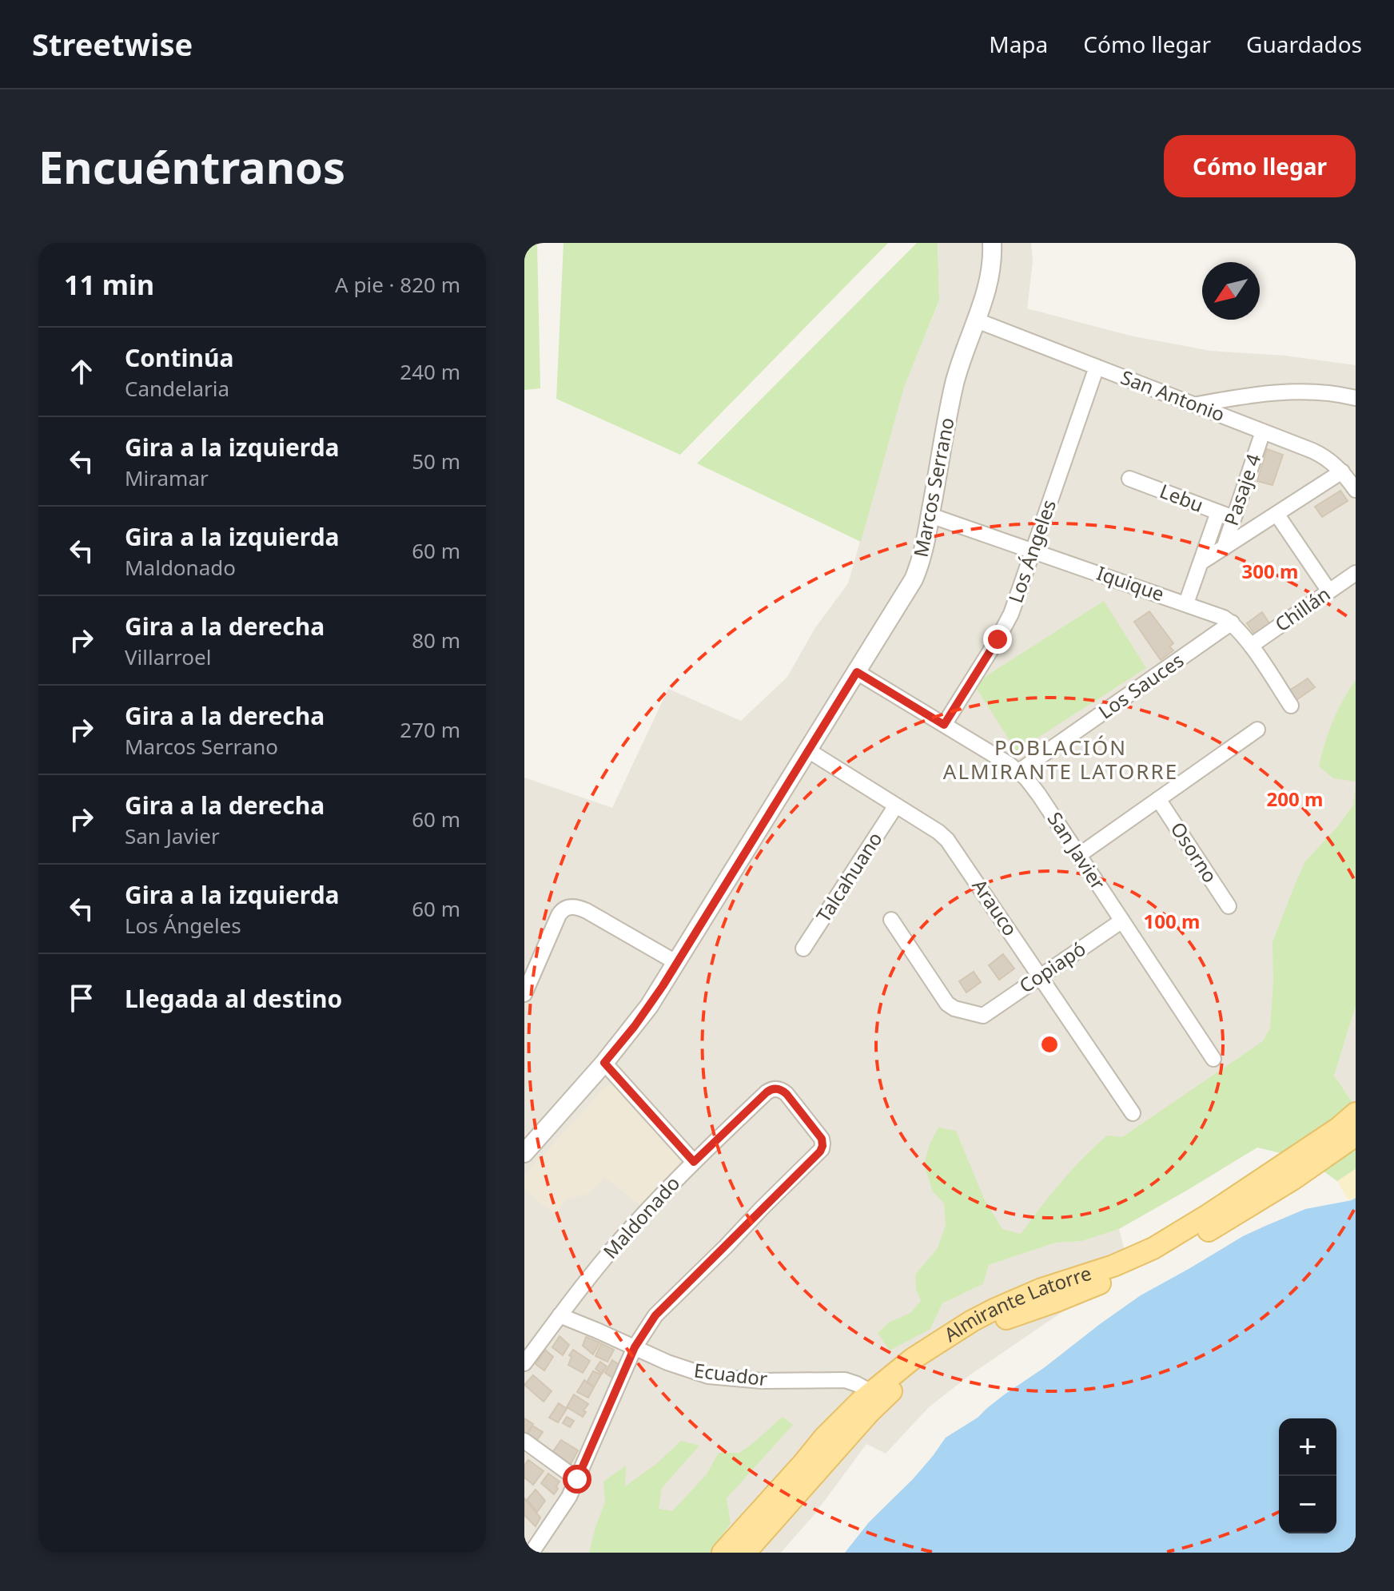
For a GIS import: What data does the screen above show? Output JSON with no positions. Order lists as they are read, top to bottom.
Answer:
{
  "streets": {
    "main road": ["Almirante Latorre"],
    "street": [
      "San Antonio",
      "Marcos Serrano",
      "Pasaje 4",
      "Lebu",
      "Los Ángeles",
      "Iquique",
      "Chillán",
      "Los Sauces",
      "San Javier",
      "Osorno",
      "Talcahuano",
      "Arauco",
      "Copiapó",
      "Maldonado",
      "Ecuador"
    ]
  },
  "crossings": [
    ["San Antonio", "Marcos Serrano"],
    ["San Antonio", "Pasaje 4"],
    ["San Antonio", "Los Ángeles"],
    ["Marcos Serrano", "Iquique"],
    ["Marcos Serrano", "San Javier"],
    ["Marcos Serrano", "Arauco"],
    ["Pasaje 4", "Lebu"],
    ["Los Ángeles", "Iquique"],
    ["Los Ángeles", "San Javier"],
    ["Iquique", "Chillán"],
    ["Iquique", "Los Sauces"],
    ["Los Sauces", "San Javier"],
    ["San Javier", "Copiapó"],
    ["Talcahuano", "Arauco"],
    ["Arauco", "Copiapó"],
    ["Maldonado", "Ecuador"],
    ["Almirante Latorre", "Ecuador"]
  ],
  "districts": ["POBLACIÓN ALMIRANTE LATORRE"],
  "north": "bottom left",
  "page": {
    "header": "Streetwise",
    "nav": ["Mapa", "Cómo llegar", "Guardados"],
    "buttons": "Cómo llegar",
    "title": "Encuéntranos",
    "heading": ["11 min", "A pie · 820 m"],
    "list": [
      ["Continúa", "Candelaria", "240 m"],
      ["Gira a la izquierda", "Miramar", "50 m"],
      ["Gira a la izquierda", "Maldonado", "60 m"],
      ["Gira a la derecha", "Villarroel", "80 m"],
      ["Gira a la derecha", "Marcos Serrano", "270 m"],
      ["Gira a la derecha", "San Javier", "60 m"],
      ["Gira a la izquierda", "Los Ángeles", "60 m"],
      "Llegada al destino"
    ],
    "map_buttons": ["+", "−"]
  },
  "rings": ["300 m", "200 m", "100 m"]
}
